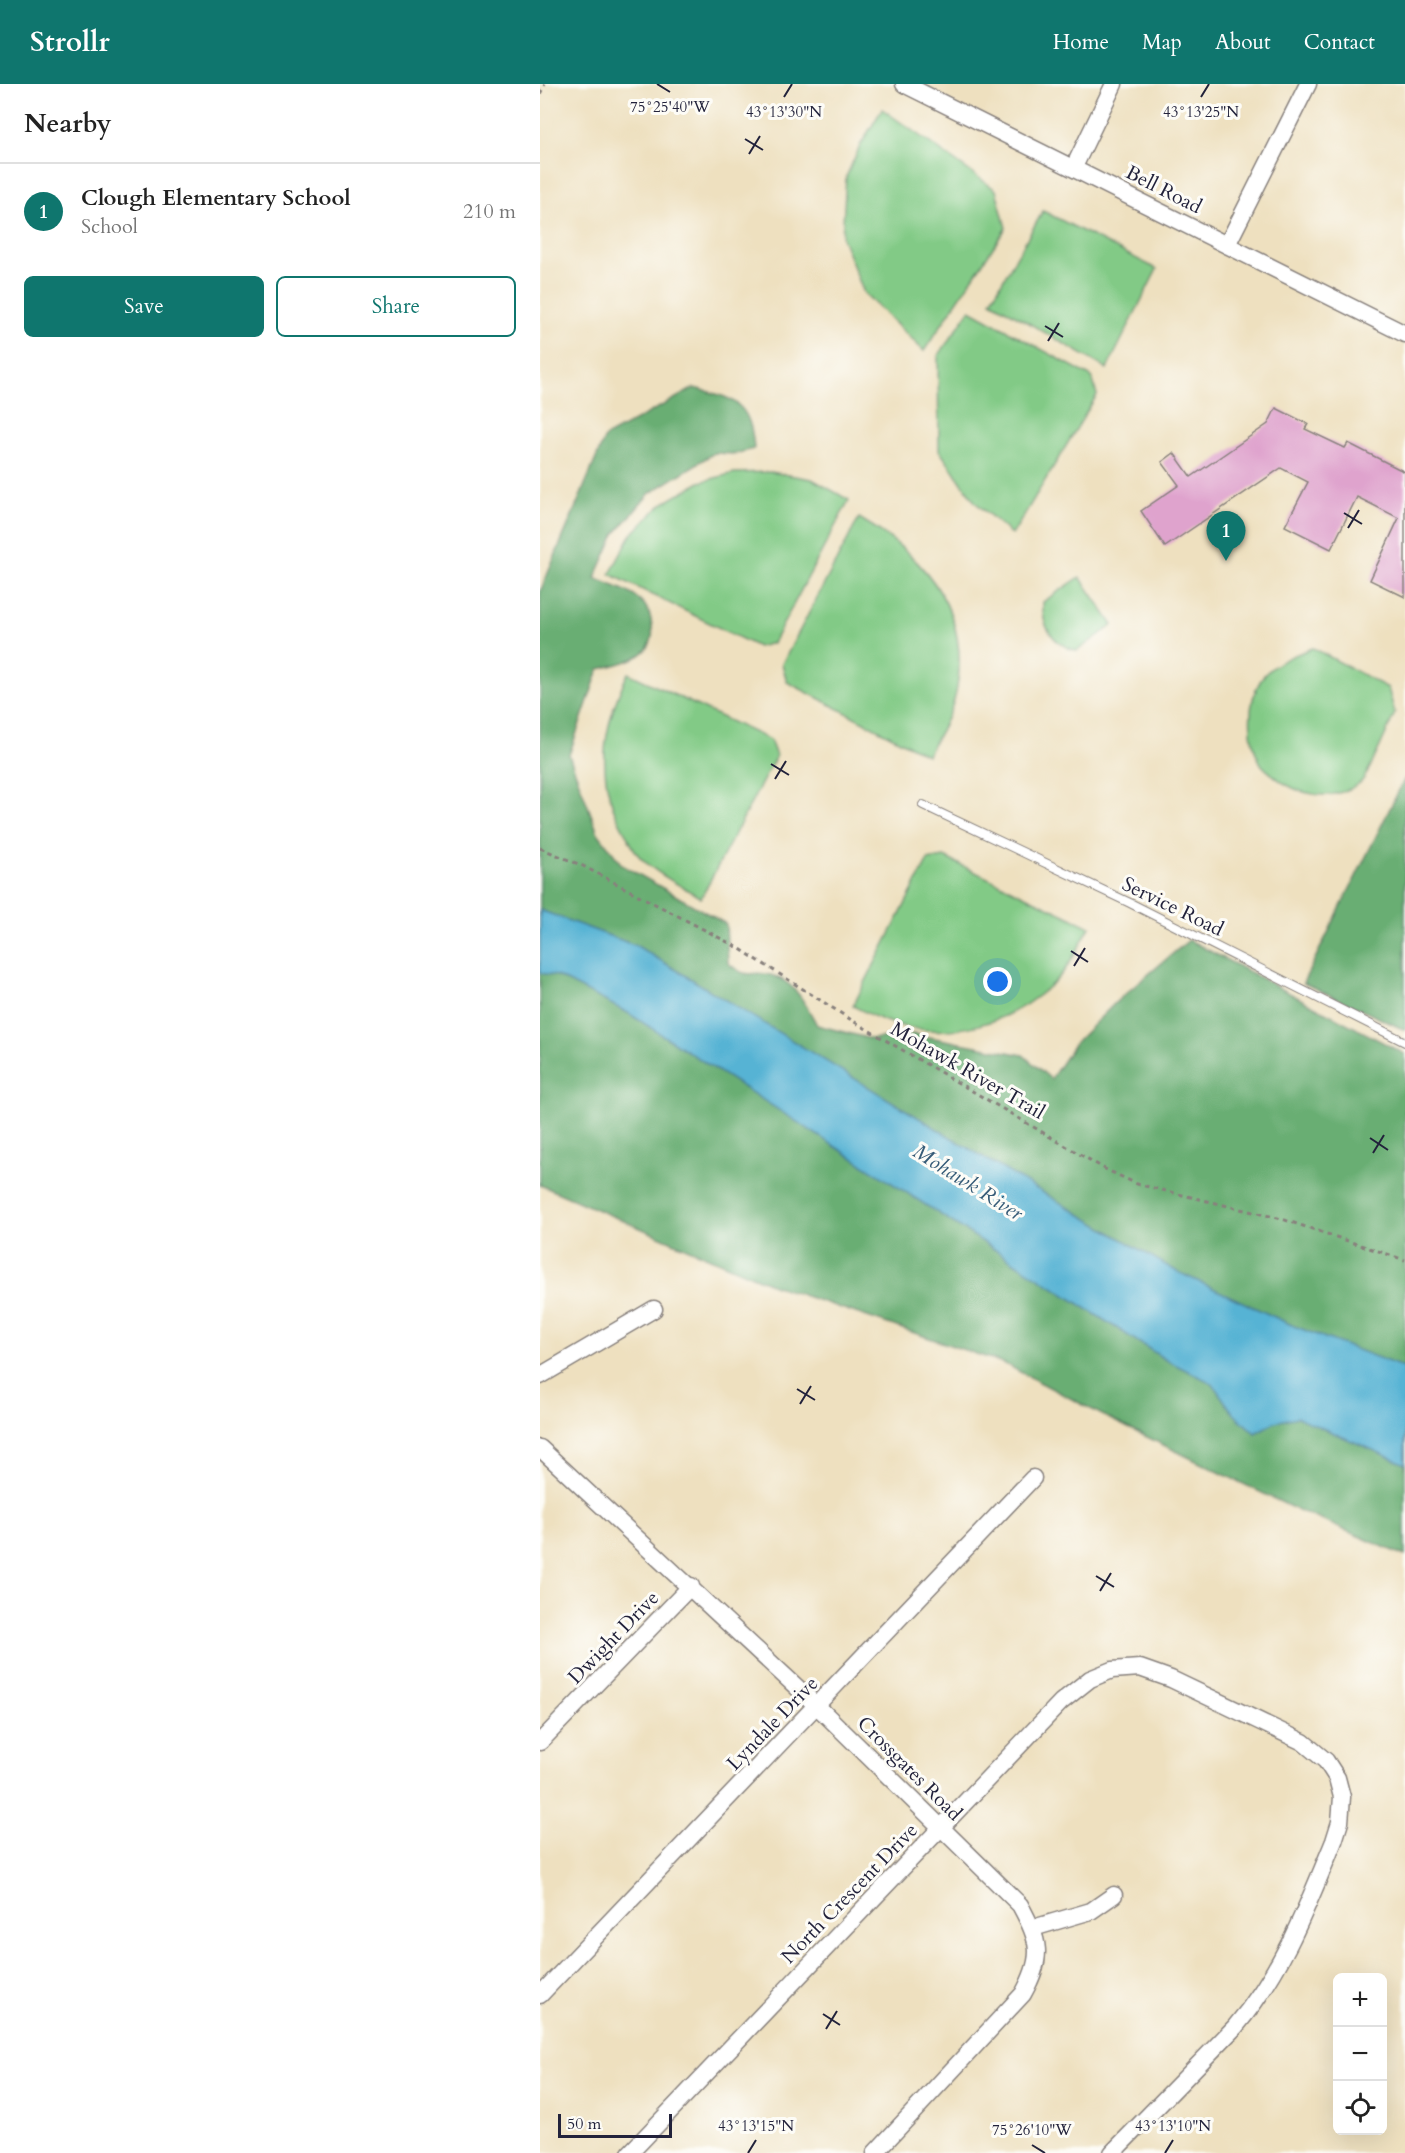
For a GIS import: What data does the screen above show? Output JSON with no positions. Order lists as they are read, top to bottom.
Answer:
{
  "streets": {
    "street": [
      "Bell Road",
      "Dwight Drive",
      "Lyndale Drive",
      "Crossgates Road",
      "North Crescent Drive"
    ],
    "lane": ["Service Road"],
    "path": ["Mohawk River Trail"]
  },
  "crossings": [
    ["Dwight Drive", "Crossgates Road"],
    ["Lyndale Drive", "Crossgates Road"],
    ["Crossgates Road", "North Crescent Drive"]
  ],
  "water": ["Mohawk River"],
  "scale_bar": "50 m",
  "page": {
    "header": "Strollr",
    "nav": [
      "Home",
      "Map",
      "About",
      "Contact"
    ],
    "heading": "Nearby",
    "list": [
      {
        "mark": "1",
        "name": "Clough Elementary School",
        "note": "School",
        "value": "210 m"
      }
    ],
    "buttons": ["Save", "Share"],
    "pins": "1",
    "map_buttons": ["+", "−"],
    "scale": "50 m"
  },
  "coordinates": [
    "75°25'40\"W",
    "43°13'30\"N",
    "43°13'25\"N",
    "43°13'15\"N",
    "43°13'10\"N",
    "75°26'10\"W"
  ]
}
